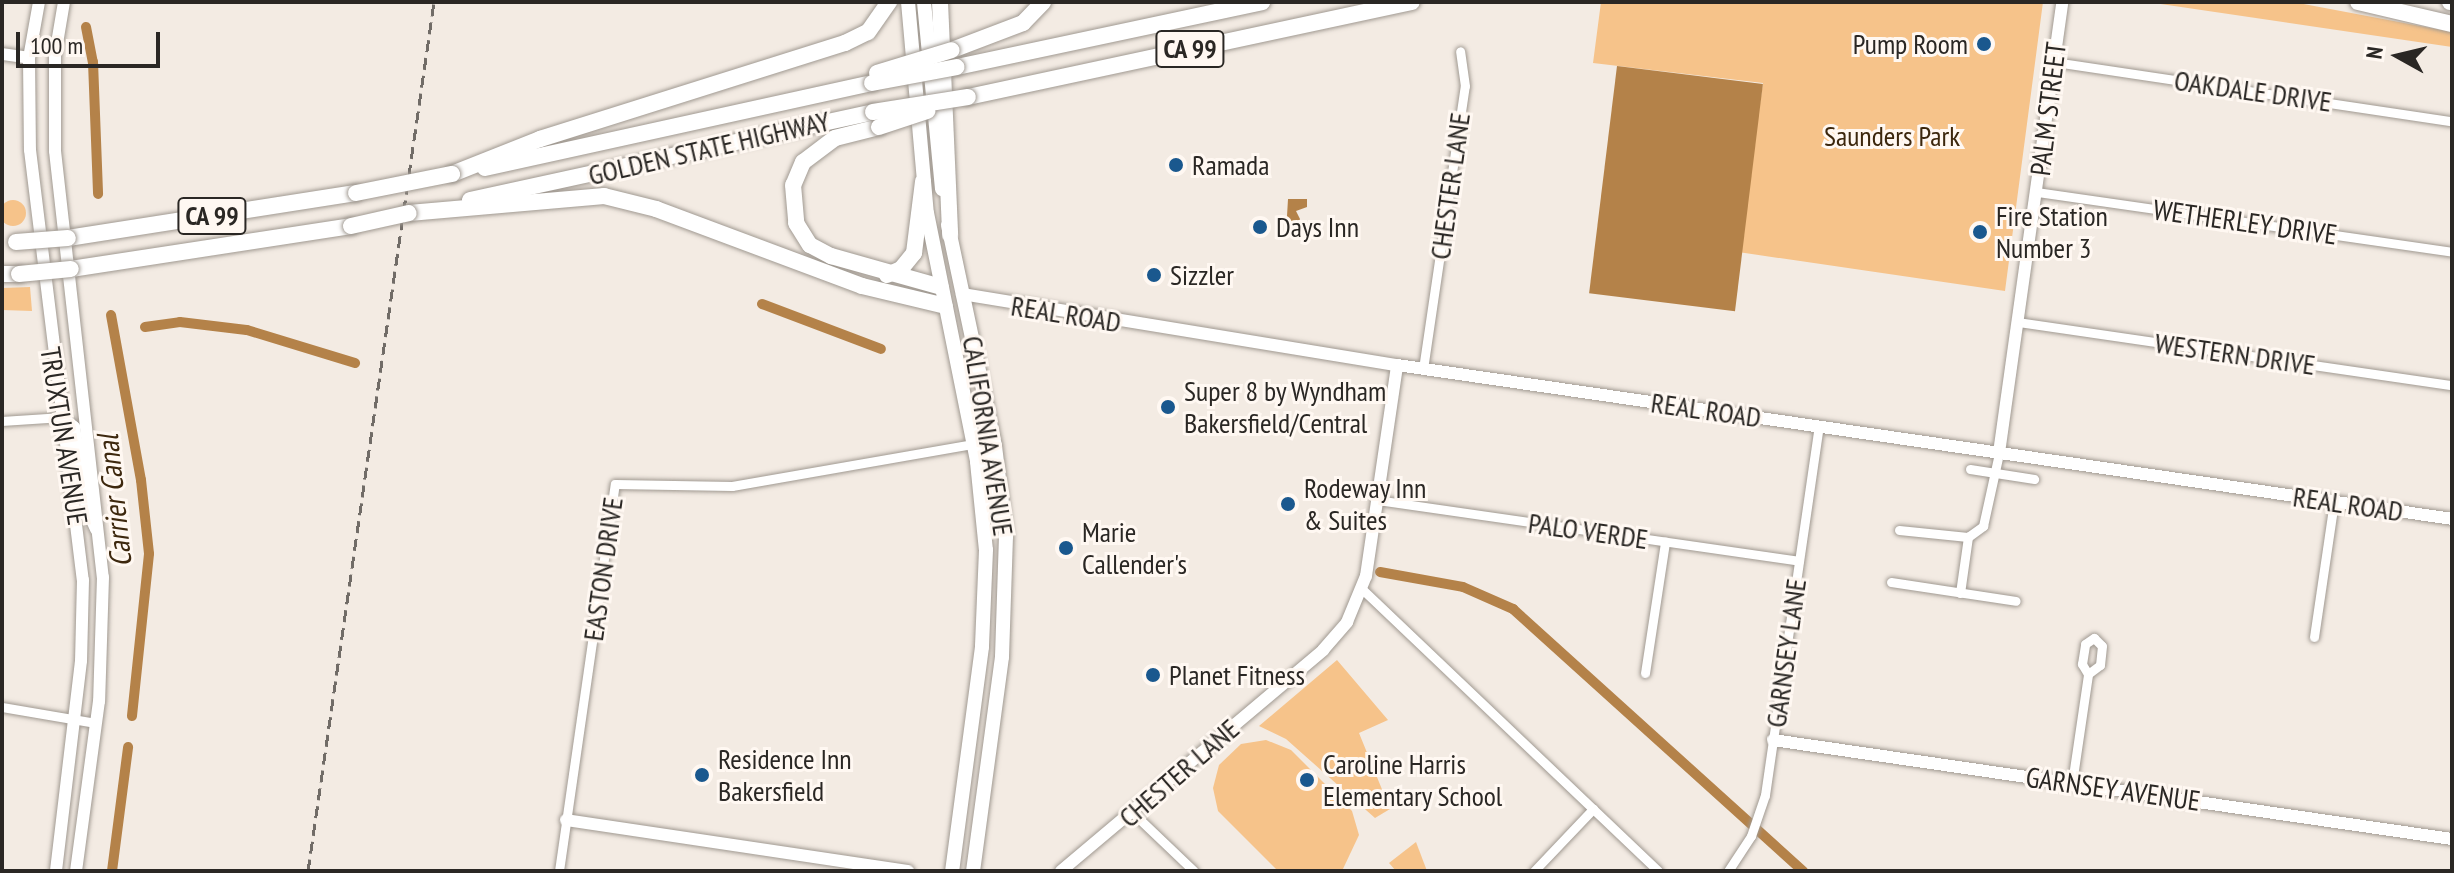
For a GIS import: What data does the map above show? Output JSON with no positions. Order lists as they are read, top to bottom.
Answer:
{
  "streets": {
    "highway": ["CA 99", "GOLDEN STATE HIGHWAY"],
    "main road": ["CALIFORNIA AVENUE"],
    "street": [
      "OAKDALE DRIVE",
      "PALM STREET",
      "CHESTER LANE",
      "WETHERLEY DRIVE",
      "REAL ROAD",
      "WESTERN DRIVE",
      "TRUXTUN AVENUE",
      "PALO VERDE",
      "EASTON DRIVE",
      "GARNSEY LANE",
      "GARNSEY AVENUE"
    ]
  },
  "crossings": [
    ["CA 99", "GOLDEN STATE HIGHWAY"],
    ["OAKDALE DRIVE", "PALM STREET"],
    ["PALM STREET", "WETHERLEY DRIVE"],
    ["PALM STREET", "REAL ROAD"],
    ["PALM STREET", "WESTERN DRIVE"],
    ["CHESTER LANE", "REAL ROAD"],
    ["CHESTER LANE", "PALO VERDE"],
    ["REAL ROAD", "CALIFORNIA AVENUE"],
    ["REAL ROAD", "GARNSEY LANE"],
    ["CALIFORNIA AVENUE", "EASTON DRIVE"],
    ["PALO VERDE", "GARNSEY LANE"],
    ["GARNSEY LANE", "GARNSEY AVENUE"]
  ],
  "water": ["Carrier Canal"],
  "parks": ["Saunders Park"],
  "places": [
    "Pump Room",
    "Ramada",
    "Days Inn",
    "Fire Station Number 3",
    "Sizzler",
    "Super 8 by Wyndham Bakersfield/Central",
    "Rodeway Inn & Suites",
    "Marie Callender's",
    "Planet Fitness",
    "Residence Inn Bakersfield",
    "Caroline Harris Elementary School"
  ],
  "scale_bar": "100 m",
  "north": "left"
}
